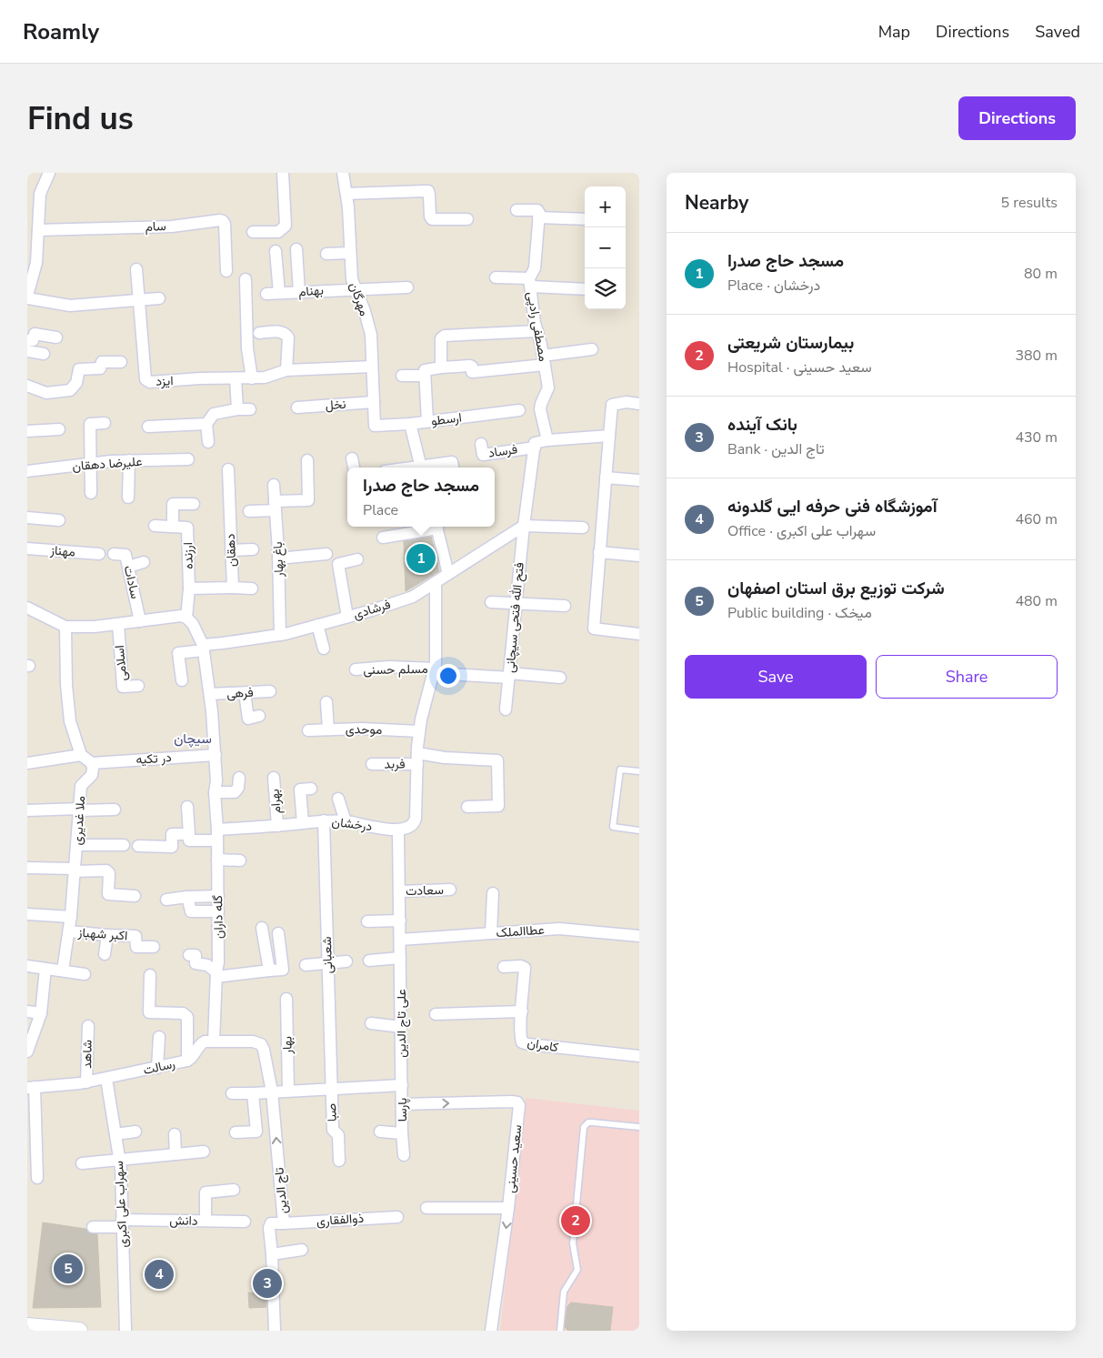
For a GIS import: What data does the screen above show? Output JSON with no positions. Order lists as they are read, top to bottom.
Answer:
{
  "streets": {
    "street": [
      "سام",
      "بهنام",
      "مهرگان",
      "مصطفی رادپی",
      "ایزد",
      "نخل",
      "ارسطو",
      "فرساد",
      "علیرضا دهقان",
      "دهقان",
      "مهناز",
      "ارزنده",
      "باغ بهار",
      "سادات",
      "فرشادی",
      "فتح الله فتحی سیچانی",
      "اسلامی",
      "مسلم حسنی",
      "فرهی",
      "موحدی",
      "در تکیه",
      "فربد",
      "بهرام",
      "ملا غدیری",
      "درخشان",
      "سعادت",
      "گله داران",
      "عطاالملک",
      "اکبر شهباز",
      "شعبانی",
      "علی تاج الدین",
      "بهار",
      "کامران",
      "شاهد",
      "رسالت",
      "پارسا",
      "صبا",
      "سعید حسینی",
      "تاج الدین",
      "سهراب علی اکبری",
      "ذوالفقاری",
      "دانش"
    ]
  },
  "crossings": [
    ["بهنام", "مهرگان"],
    ["مهرگان", "ایزد"],
    ["مهرگان", "نخل"],
    ["مهرگان", "ارسطو"],
    ["باغ بهار", "فرشادی"],
    ["فرشادی", "فتح الله فتحی سیچانی"],
    ["فتح الله فتحی سیچانی", "مسلم حسنی"],
    ["فرهی", "گله داران"],
    ["در تکیه", "ملا غدیری"],
    ["در تکیه", "گله داران"],
    ["بهرام", "درخشان"],
    ["ملا غدیری", "اکبر شهباز"],
    ["درخشان", "گله داران"],
    ["درخشان", "شعبانی"],
    ["درخشان", "علی تاج الدین"],
    ["سعادت", "علی تاج الدین"],
    ["گله داران", "رسالت"],
    ["عطاالملک", "علی تاج الدین"],
    ["شعبانی", "صبا"],
    ["علی تاج الدین", "پارسا"],
    ["شاهد", "رسالت"],
    ["رسالت", "تاج الدین"],
    ["رسالت", "سهراب علی اکبری"],
    ["پارسا", "سعید حسینی"],
    ["تاج الدین", "ذوالفقاری"],
    ["سهراب علی اکبری", "دانش"]
  ],
  "one_way": ["تاج الدین"],
  "districts": ["سیچان"],
  "page": {
    "header": "Roamly",
    "nav": ["Map", "Directions", "Saved"],
    "buttons": [
      "Directions",
      ["Save", "Share"]
    ],
    "title": "Find us",
    "heading": ["Nearby", "5 results"],
    "map_buttons": ["+", "−"],
    "list": [
      {
        "mark": "1",
        "name": "مسجد حاج صدرا",
        "note": "Place · درخشان",
        "value": "80 m"
      },
      {
        "mark": "2",
        "name": "بیمارستان شریعتی",
        "note": "Hospital · سعید حسینی",
        "value": "380 m"
      },
      {
        "mark": "3",
        "name": "بانک آینده",
        "note": "Bank · تاج الدین",
        "value": "430 m"
      },
      {
        "mark": "4",
        "name": "آموزشگاه فنی حرفه ایی گلدونه",
        "note": "Office · سهراب علی اکبری",
        "value": "460 m"
      },
      {
        "mark": "5",
        "name": "شرکت توزیع برق استان اصفهان",
        "note": "Public building · میخک",
        "value": "480 m"
      }
    ],
    "popup": ["مسجد حاج صدرا", "Place"],
    "pins": [
      "1",
      "2",
      "5",
      "4",
      "3"
    ]
  }
}
